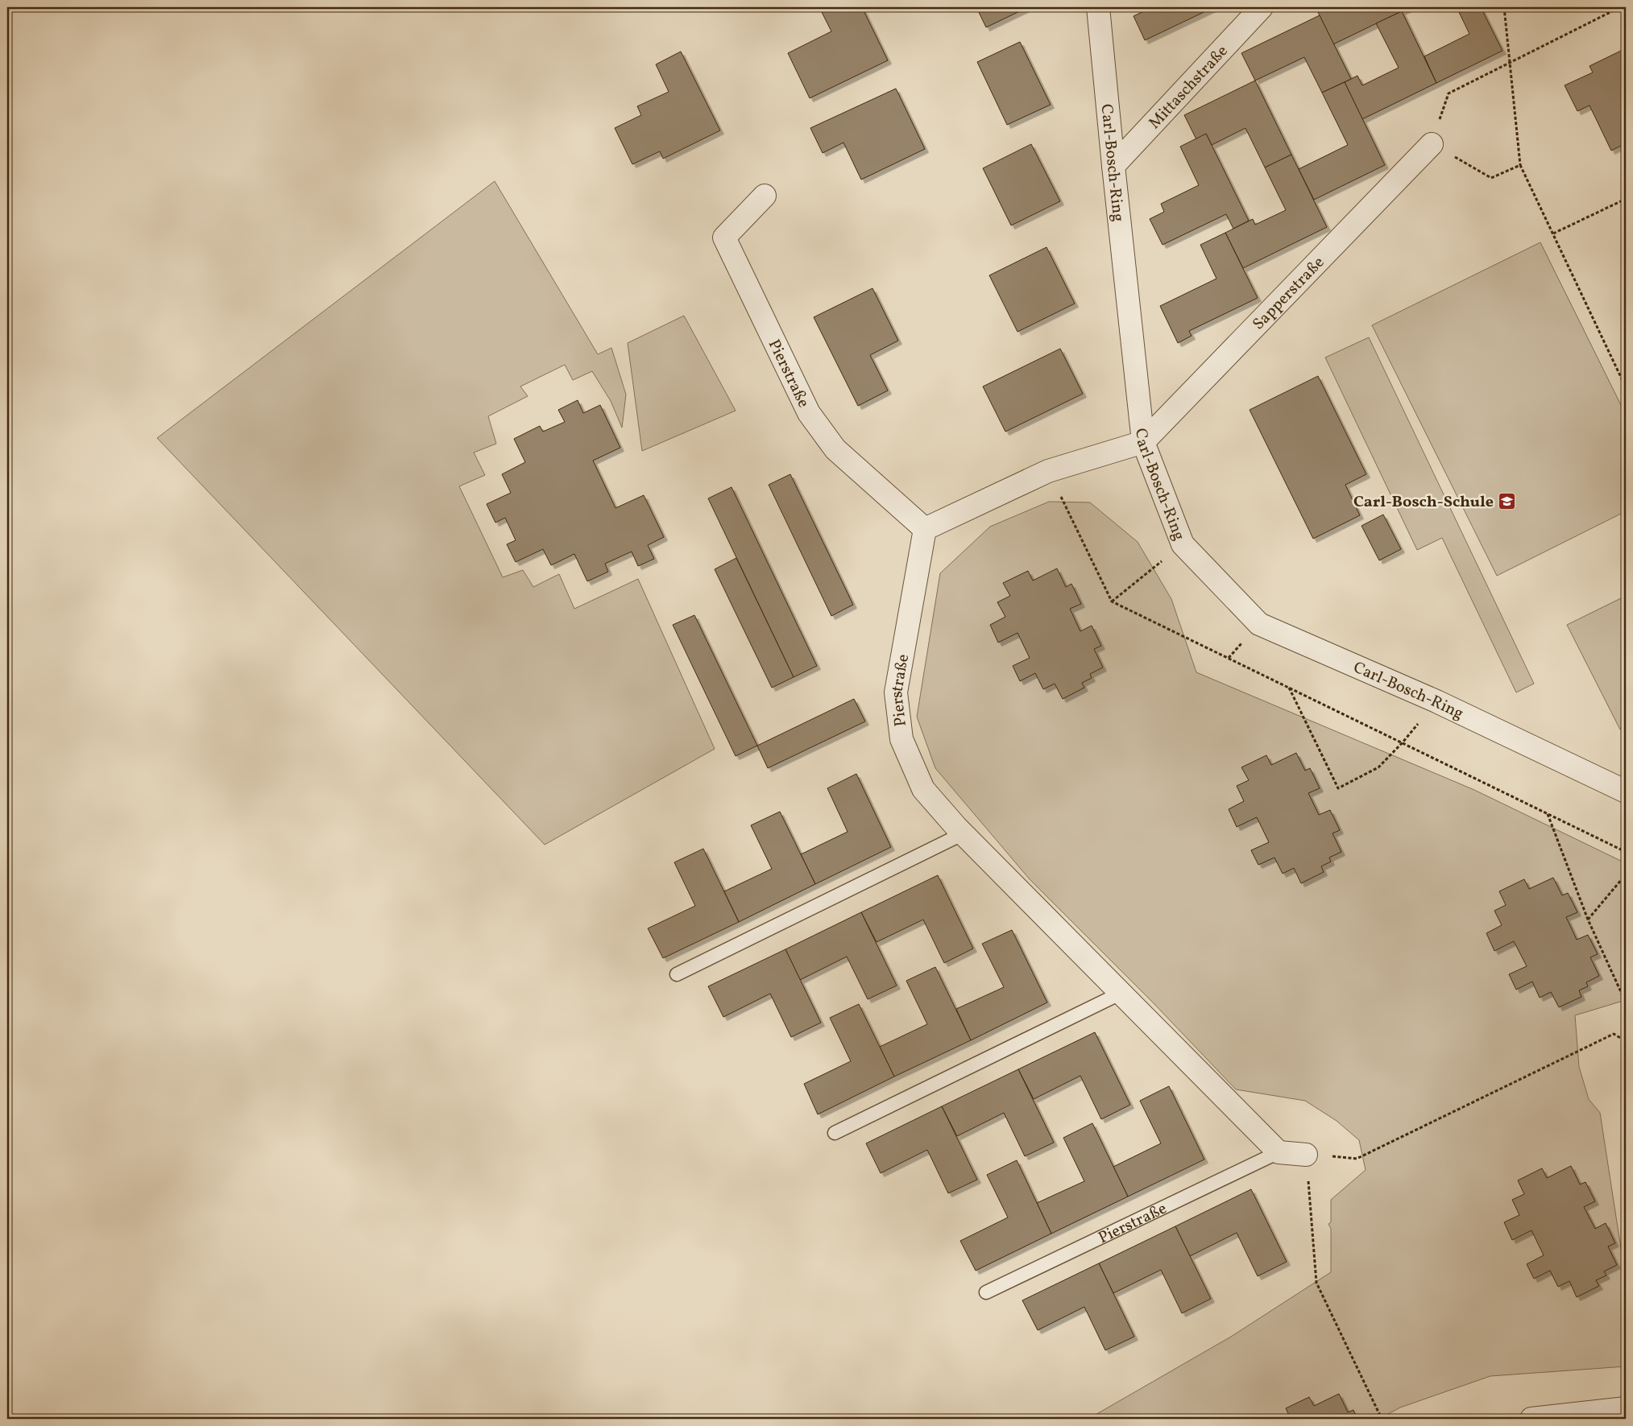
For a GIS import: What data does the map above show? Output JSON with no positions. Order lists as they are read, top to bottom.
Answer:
{
  "streets": {
    "street": [
      "Mittaschstraße",
      "Carl-Bosch-Ring",
      "Sapperstraße",
      "Pierstraße"
    ]
  },
  "crossings": [
    ["Mittaschstraße", "Carl-Bosch-Ring"],
    ["Carl-Bosch-Ring", "Sapperstraße"]
  ],
  "places": {
    "school or university": ["Carl-Bosch-Schule"]
  }
}
